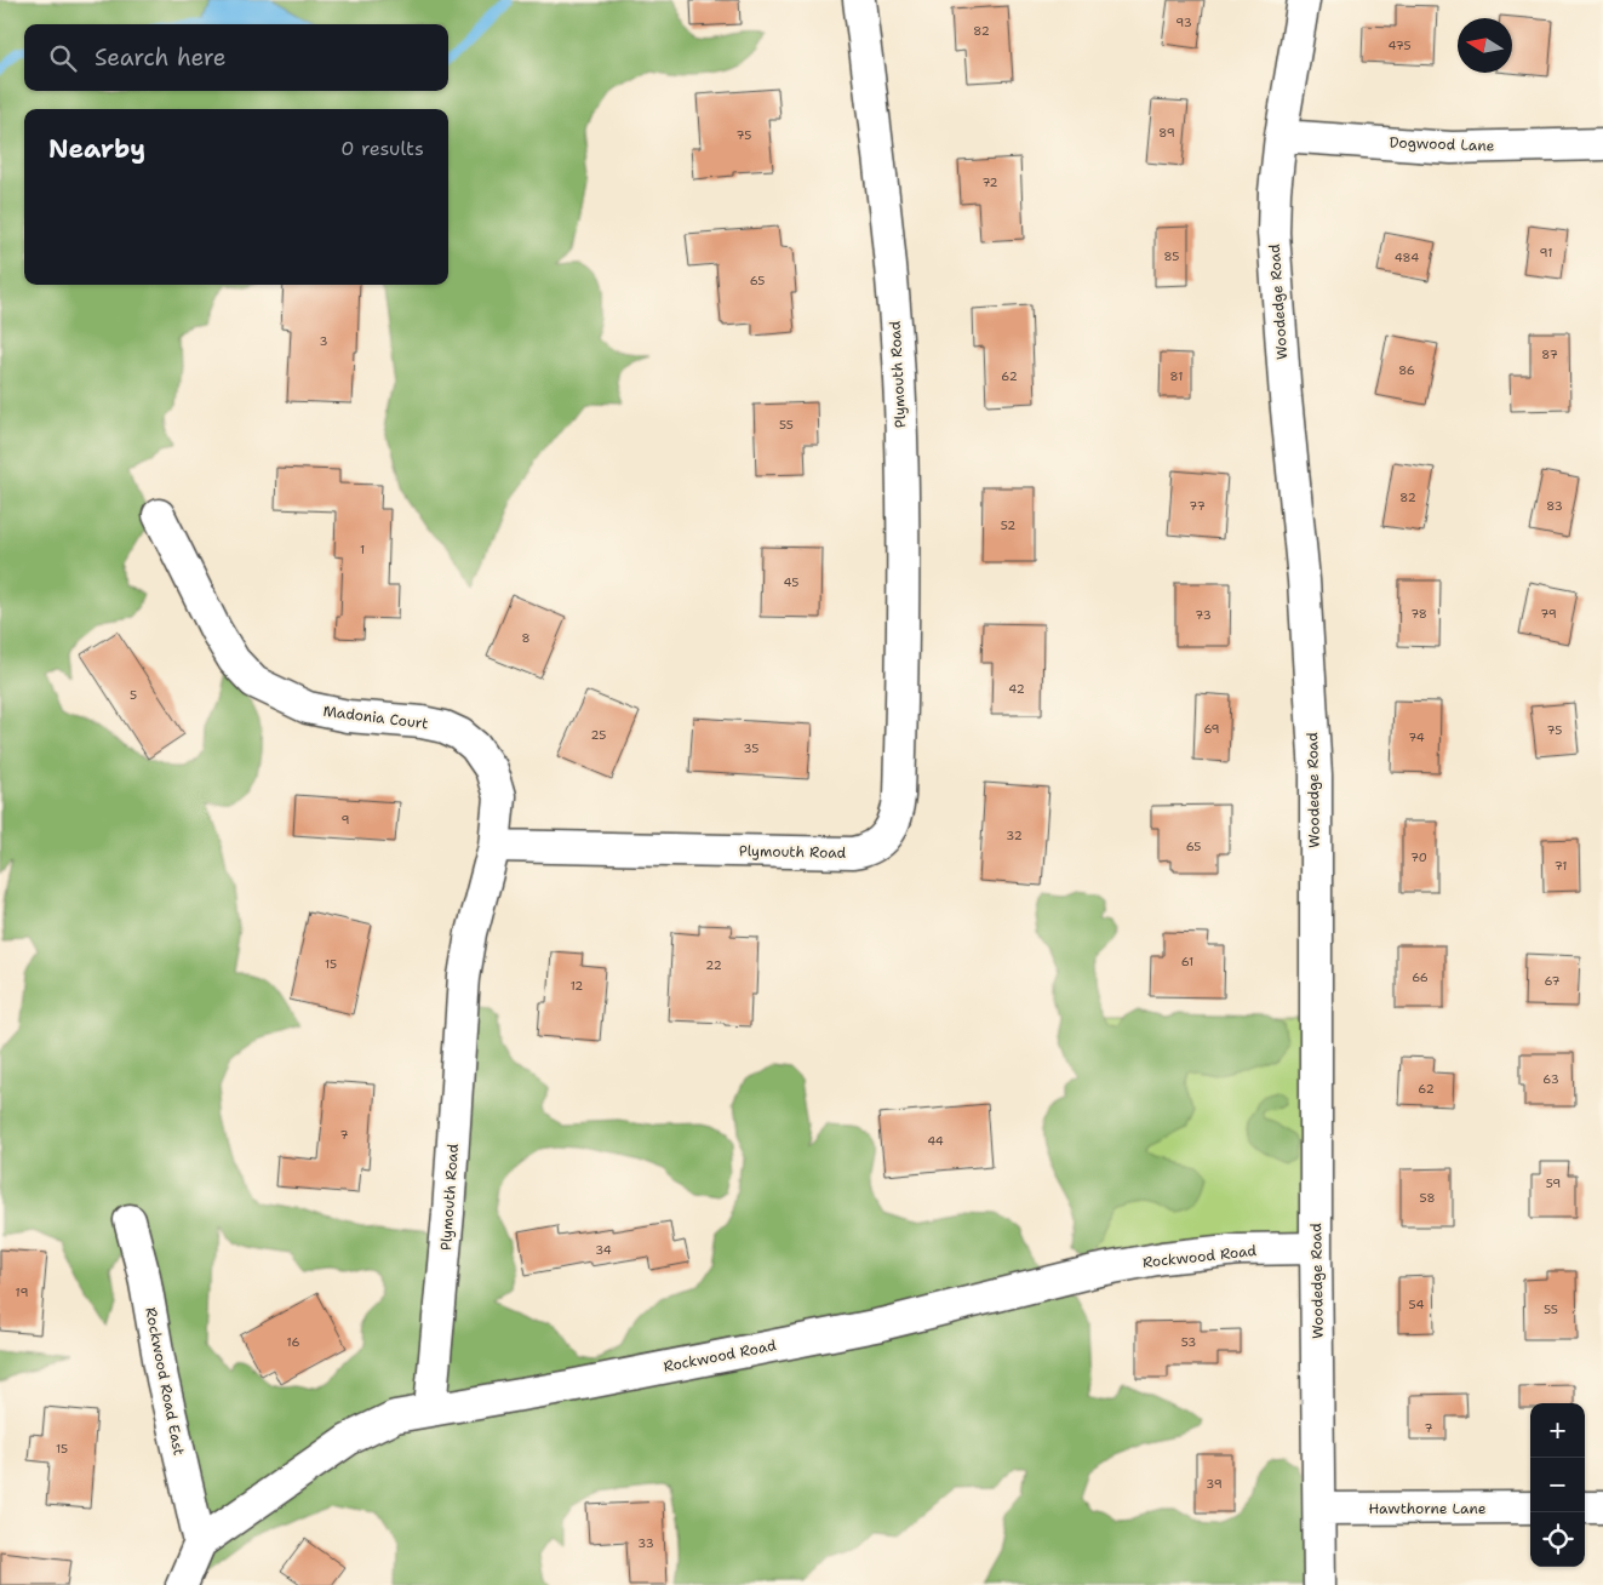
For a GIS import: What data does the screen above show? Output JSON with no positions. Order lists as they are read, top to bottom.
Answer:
{
  "streets": {
    "street": [
      "Dogwood Lane",
      "Woodedge Road",
      "Plymouth Road",
      "Madonia Court",
      "Rockwood Road",
      "Rockwood Road East",
      "Hawthorne Lane"
    ]
  },
  "crossings": [
    ["Dogwood Lane", "Woodedge Road"],
    ["Woodedge Road", "Rockwood Road"],
    ["Woodedge Road", "Hawthorne Lane"],
    ["Plymouth Road", "Madonia Court"],
    ["Plymouth Road", "Rockwood Road"],
    ["Rockwood Road", "Rockwood Road East"]
  ],
  "house_numbers": [
    "93",
    "82",
    "475",
    "89",
    "75",
    "72",
    "91",
    "85",
    "484",
    "65",
    "3",
    "87",
    "86",
    "62",
    "81",
    "55",
    "82",
    "77",
    "83",
    "52",
    "1",
    "45",
    "78",
    "79",
    "73",
    "8",
    "42",
    "5",
    "69",
    "75",
    "25",
    "74",
    "35",
    "9",
    "32",
    "65",
    "70",
    "71",
    "61",
    "15",
    "22",
    "66",
    "67",
    "12",
    "63",
    "62",
    "7",
    "44",
    "59",
    "58",
    "34",
    "19",
    "54",
    "55",
    "16",
    "53",
    "7",
    "15",
    "39",
    "33"
  ],
  "north": "left",
  "page": {
    "search": "Search here",
    "heading": ["Nearby", "0 results"],
    "map_buttons": ["+", "−"]
  }
}
